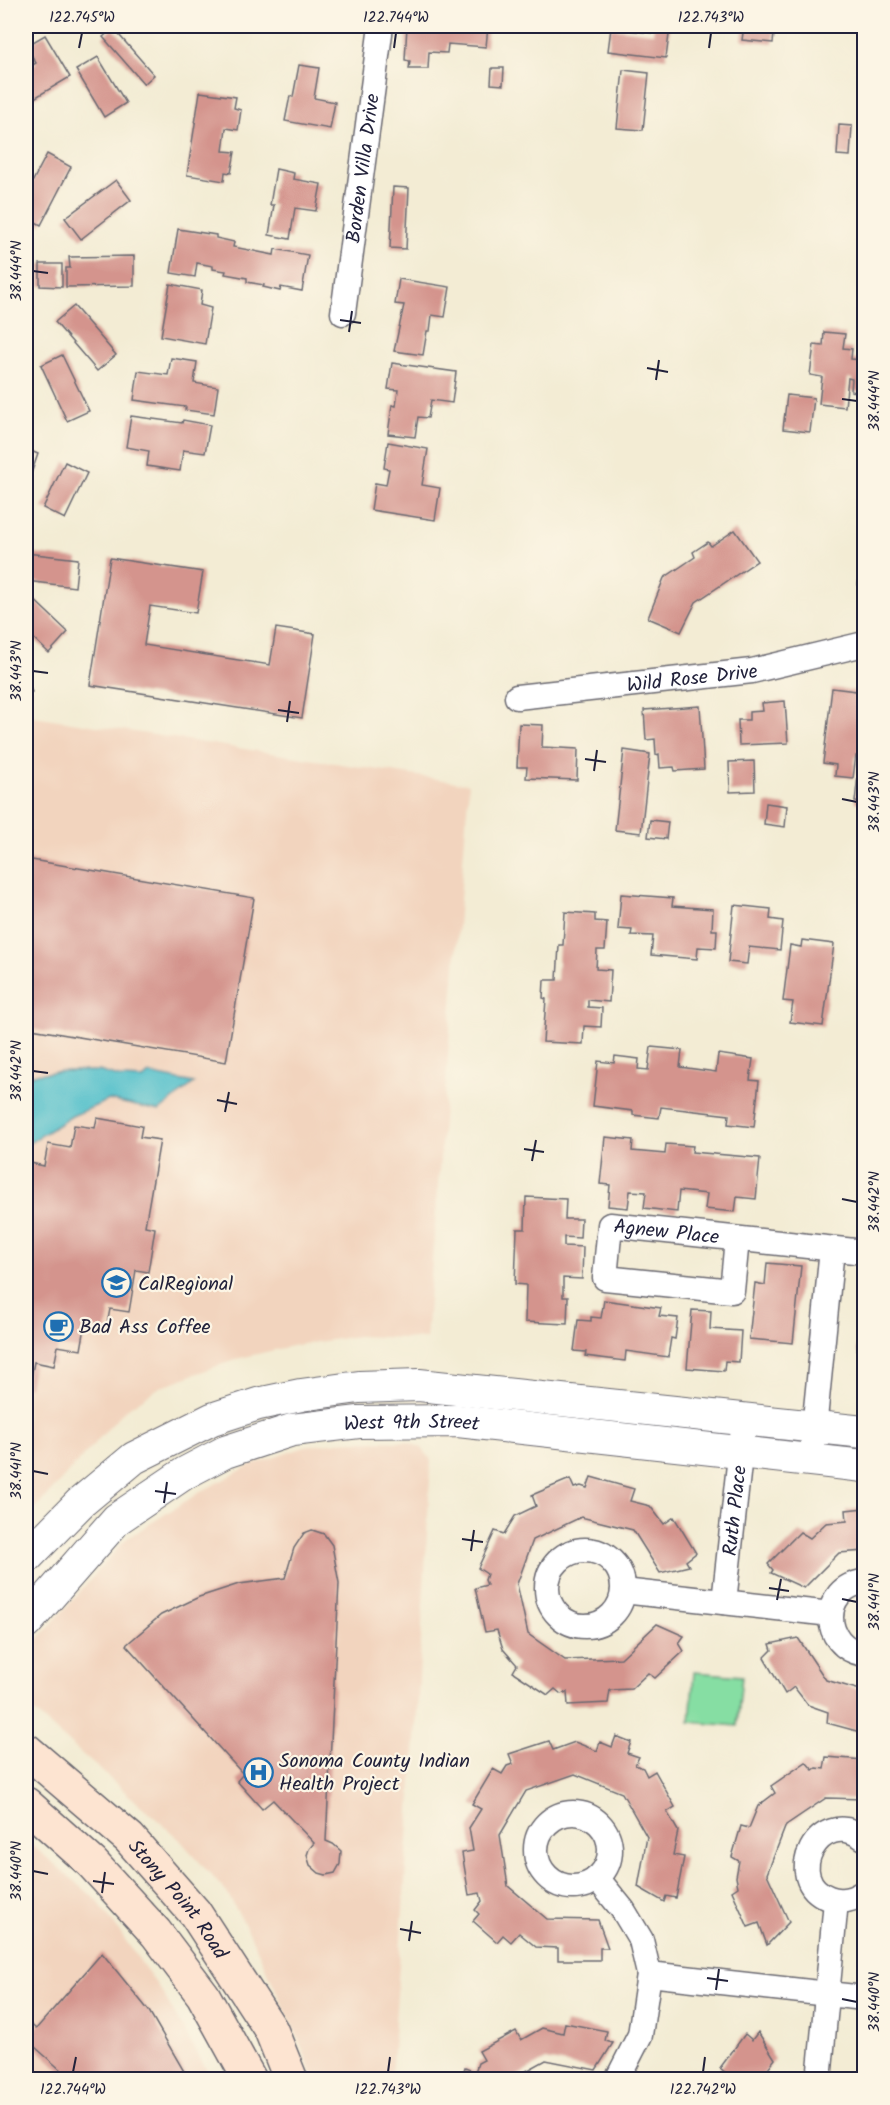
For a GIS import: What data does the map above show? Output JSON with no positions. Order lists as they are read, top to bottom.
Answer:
{
  "streets": {
    "main road": ["Stony Point Road"],
    "street": [
      "Borden Villa Drive",
      "Wild Rose Drive",
      "Agnew Place",
      "West 9th Street",
      "Ruth Place"
    ]
  },
  "crossings": [
    ["West 9th Street", "Ruth Place"]
  ],
  "places": {
    "school or university": ["CalRegional"],
    "cafe": ["Bad Ass Coffee"],
    "hospital": ["Sonoma County Indian Health Project"]
  },
  "coordinates": [
    "122.745°W",
    "122.744°W",
    "122.743°W",
    "38.444°N",
    "38.443°N",
    "38.442°N",
    "38.441°N",
    "38.440°N",
    "122.742°W"
  ]
}
